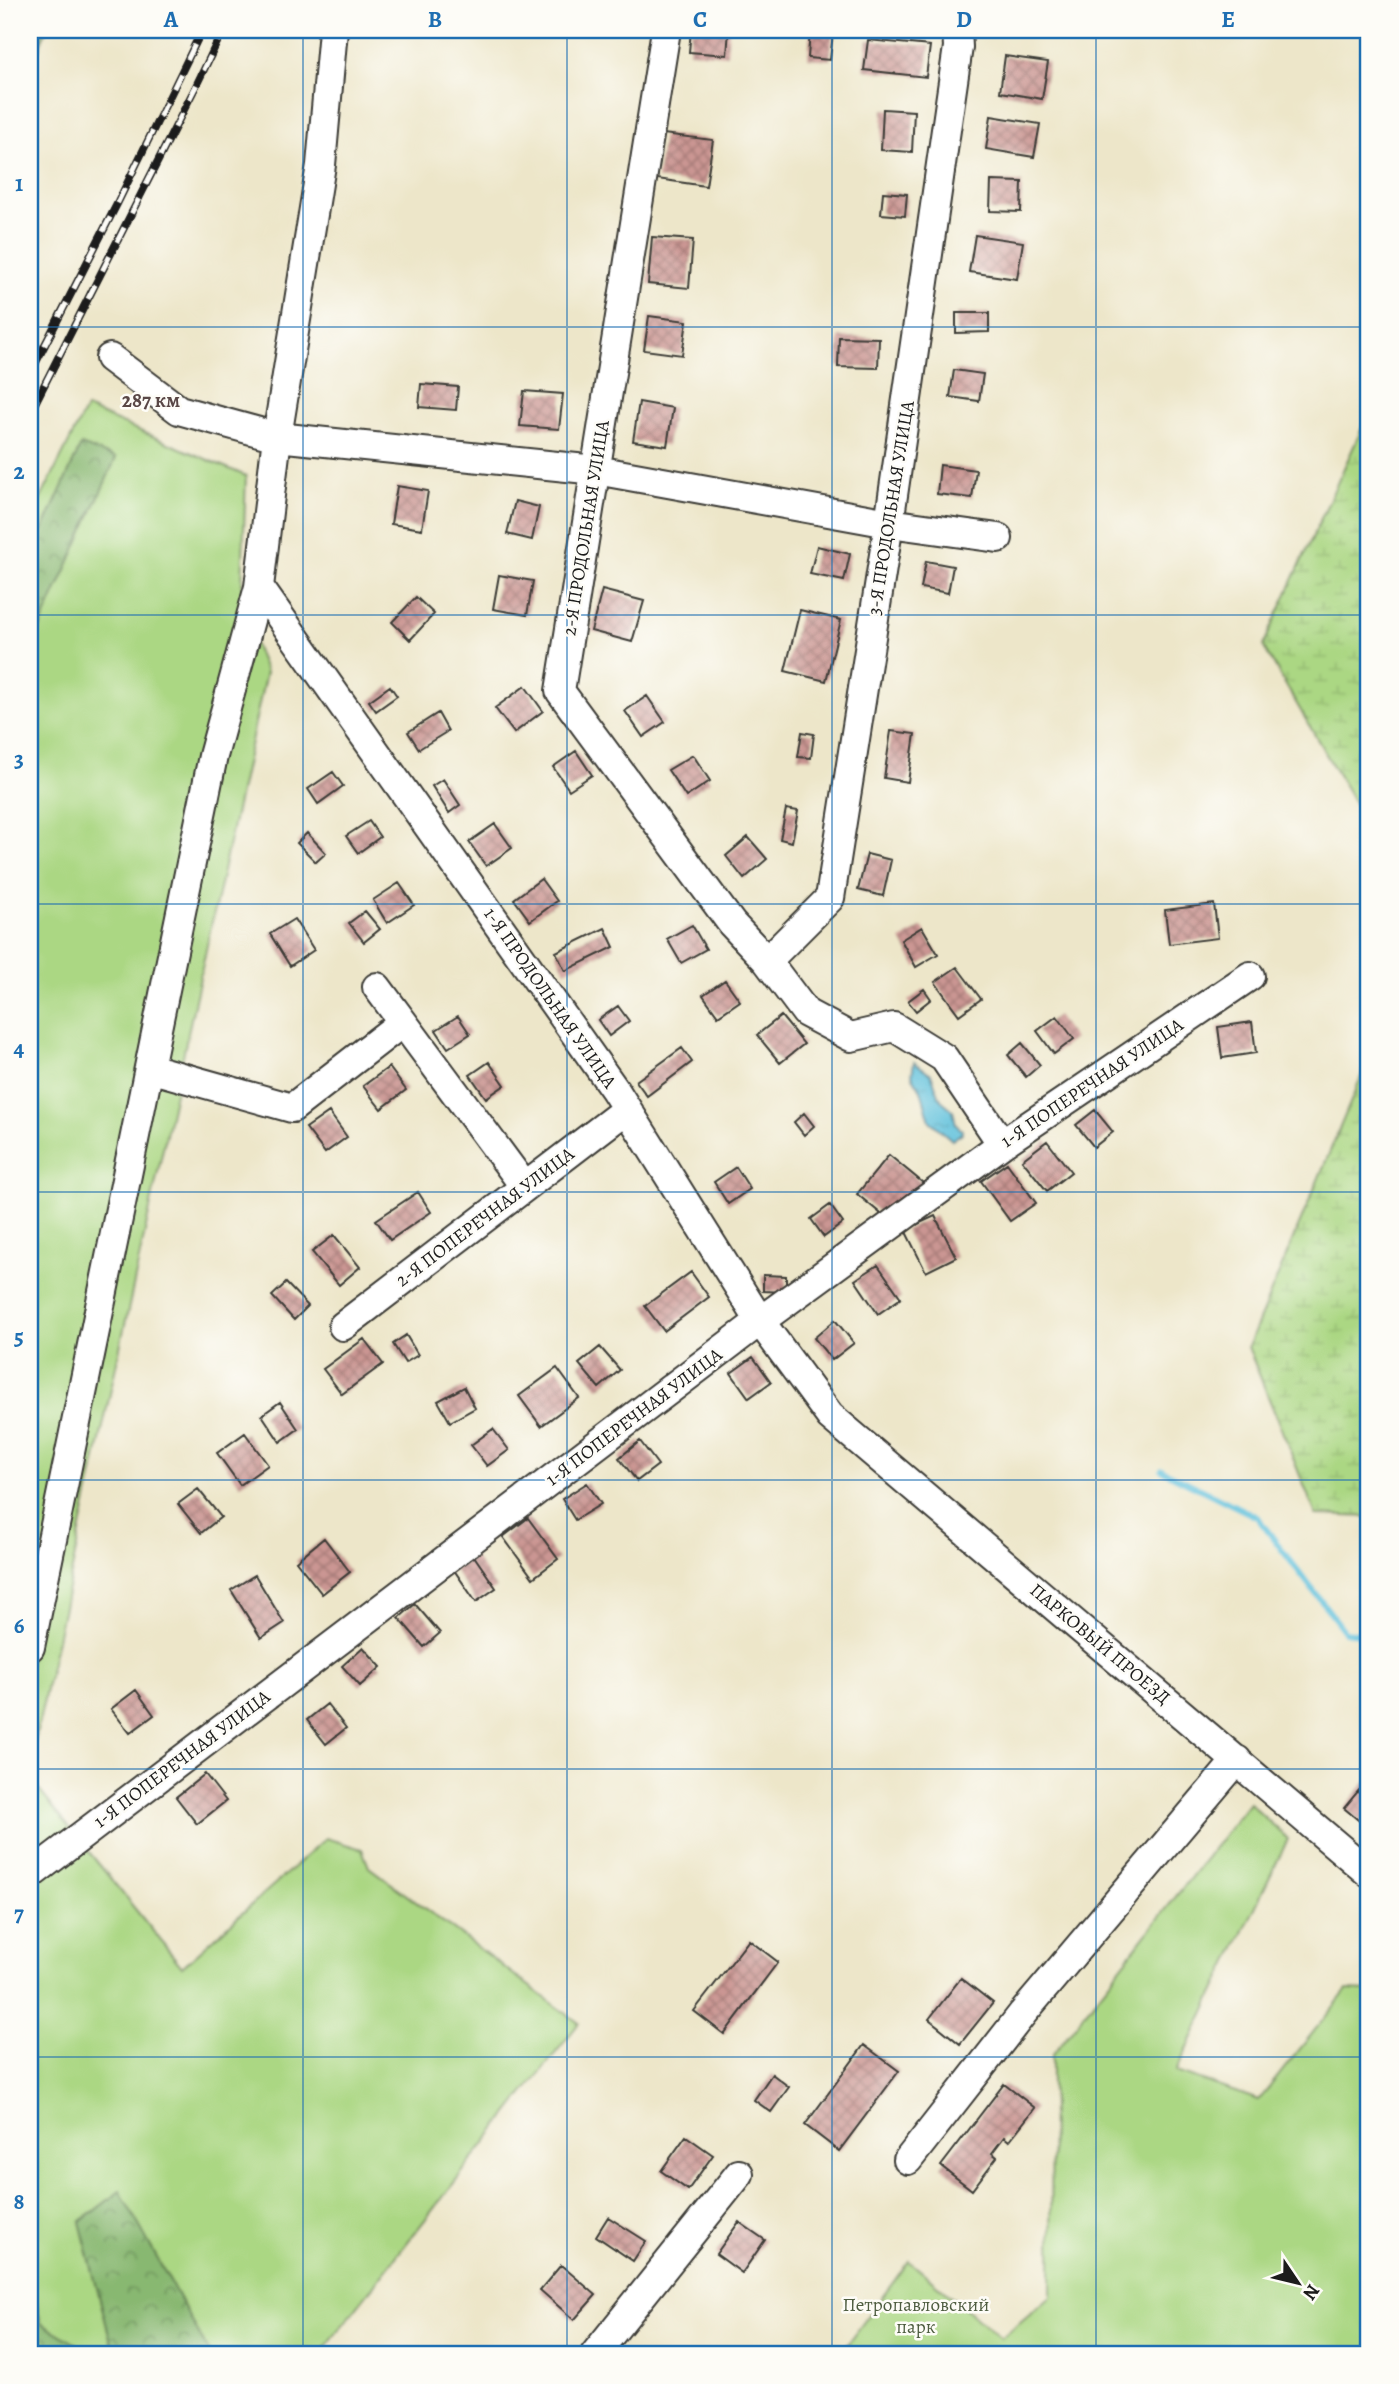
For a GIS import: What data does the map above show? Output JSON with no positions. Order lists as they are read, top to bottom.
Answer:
{
  "streets": {
    "street": [
      "3-Я ПРОДОЛЬНАЯ УЛИЦА",
      "2-Я ПРОДОЛЬНАЯ УЛИЦА",
      "1-Я ПРОДОЛЬНАЯ УЛИЦА",
      "1-Я ПОПЕРЕЧНАЯ УЛИЦА",
      "2-Я ПОПЕРЕЧНАЯ УЛИЦА",
      "ПАРКОВЫЙ ПРОЕЗД"
    ]
  },
  "crossings": [
    ["3-Я ПРОДОЛЬНАЯ УЛИЦА", "2-Я ПРОДОЛЬНАЯ УЛИЦА"],
    ["2-Я ПРОДОЛЬНАЯ УЛИЦА", "1-Я ПОПЕРЕЧНАЯ УЛИЦА"],
    ["1-Я ПРОДОЛЬНАЯ УЛИЦА", "1-Я ПОПЕРЕЧНАЯ УЛИЦА"],
    ["1-Я ПРОДОЛЬНАЯ УЛИЦА", "2-Я ПОПЕРЕЧНАЯ УЛИЦА"],
    ["1-Я ПРОДОЛЬНАЯ УЛИЦА", "ПАРКОВЫЙ ПРОЕЗД"]
  ],
  "districts": ["287 км"],
  "parks": ["Петропавловский парк"],
  "north": "bottom right",
  "grid": {
    "columns": [
      "A",
      "B",
      "C",
      "D",
      "E"
    ],
    "rows": [
      "1",
      "2",
      "3",
      "4",
      "5",
      "6",
      "7",
      "8"
    ]
  }
}
